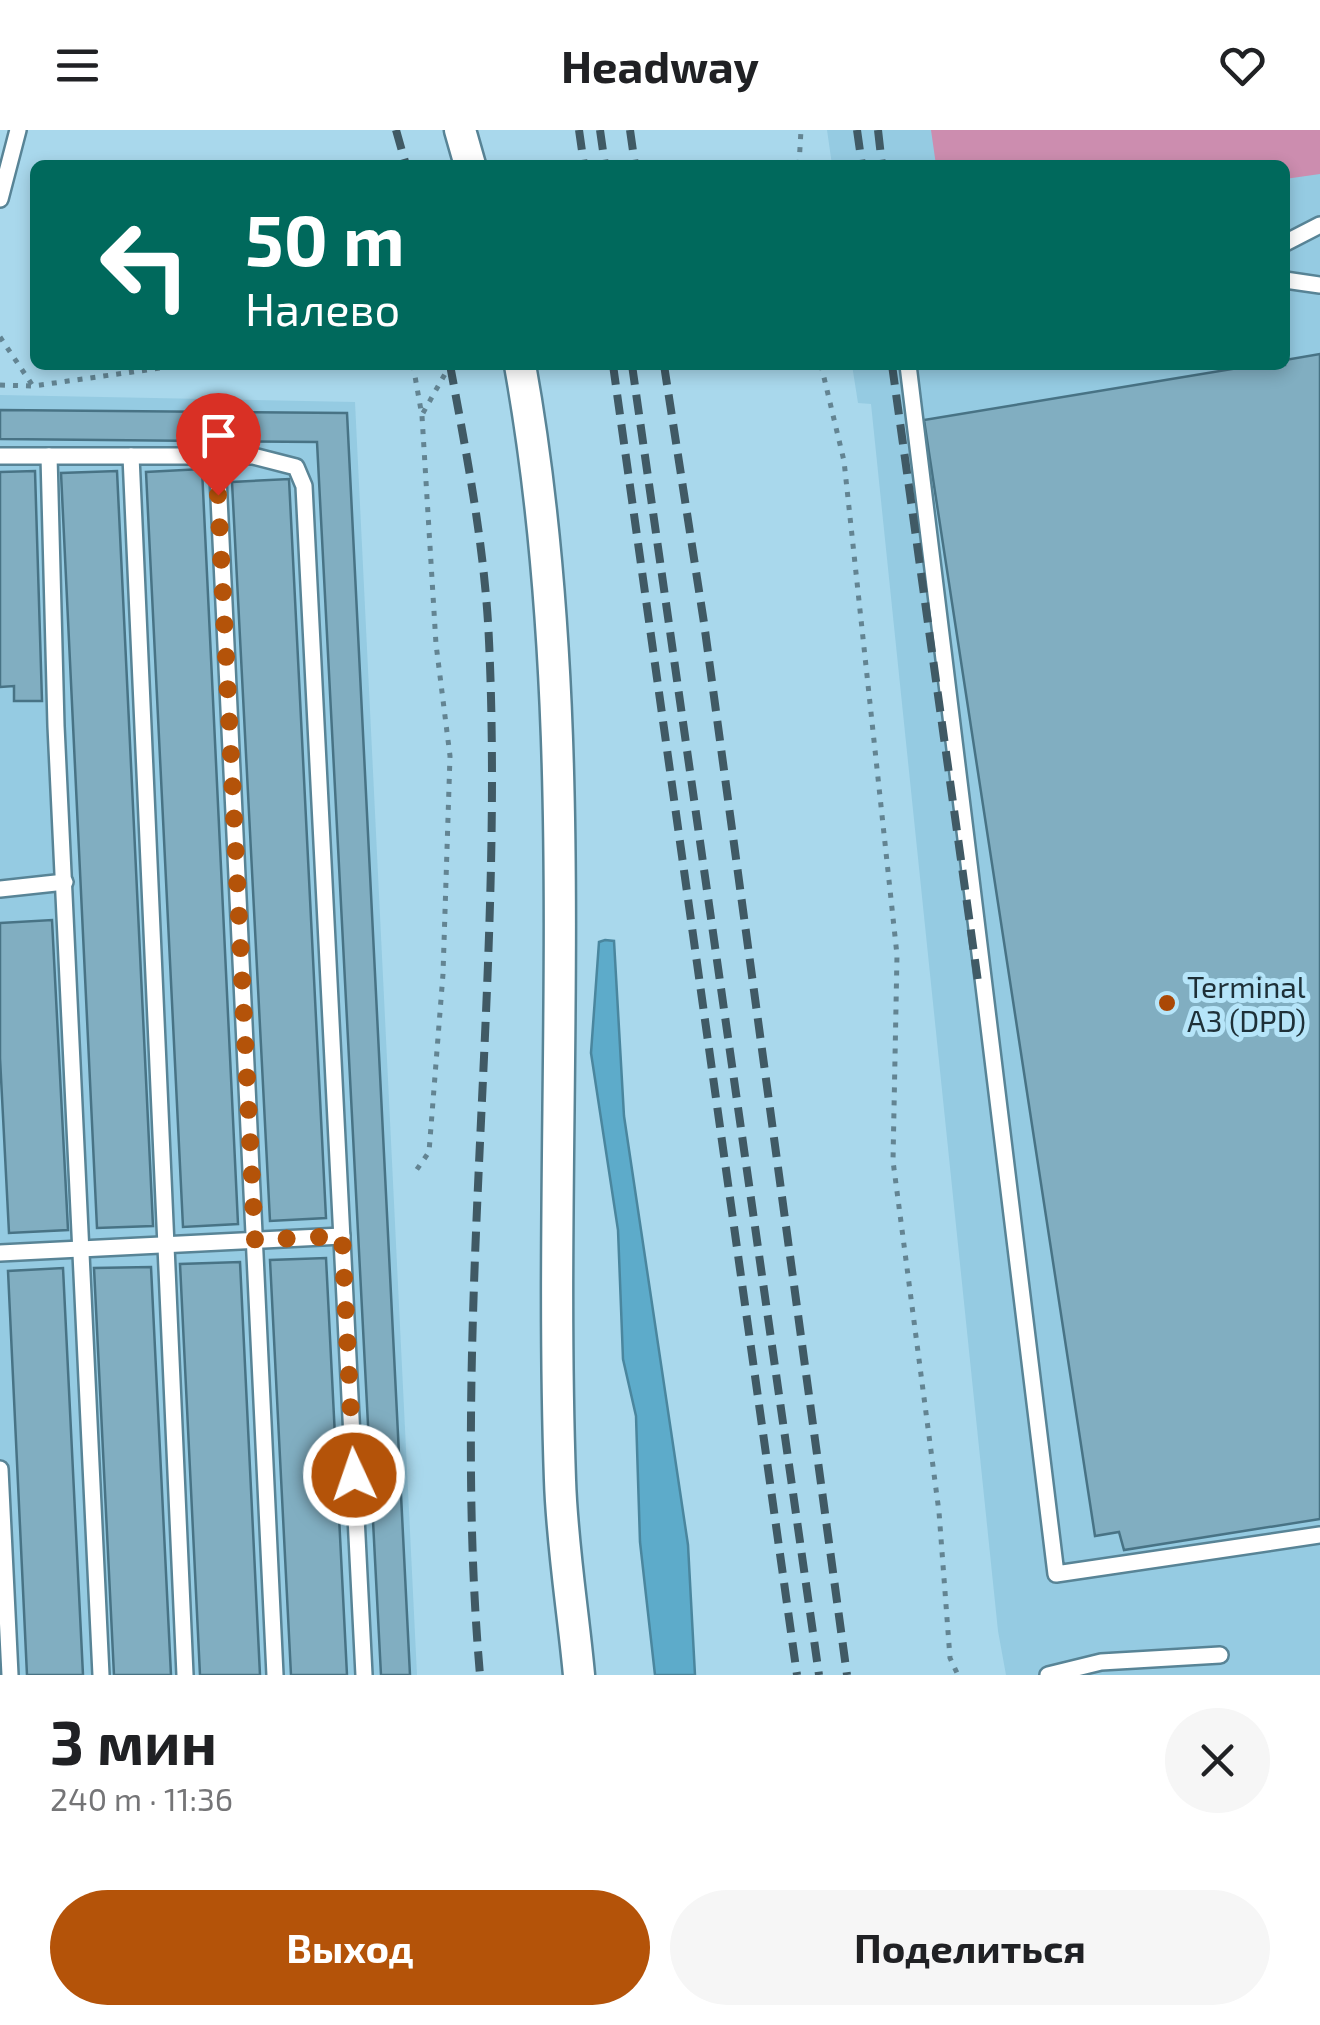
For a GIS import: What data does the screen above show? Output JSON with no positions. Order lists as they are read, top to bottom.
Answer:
{
  "places": ["Terminal A3 (DPD)"],
  "page": {
    "header": "Headway",
    "turn": ["50 m", "Налево"],
    "heading": ["3 мин", "240 m · 11:36"],
    "buttons": ["Выход", "Поделиться"]
  }
}
